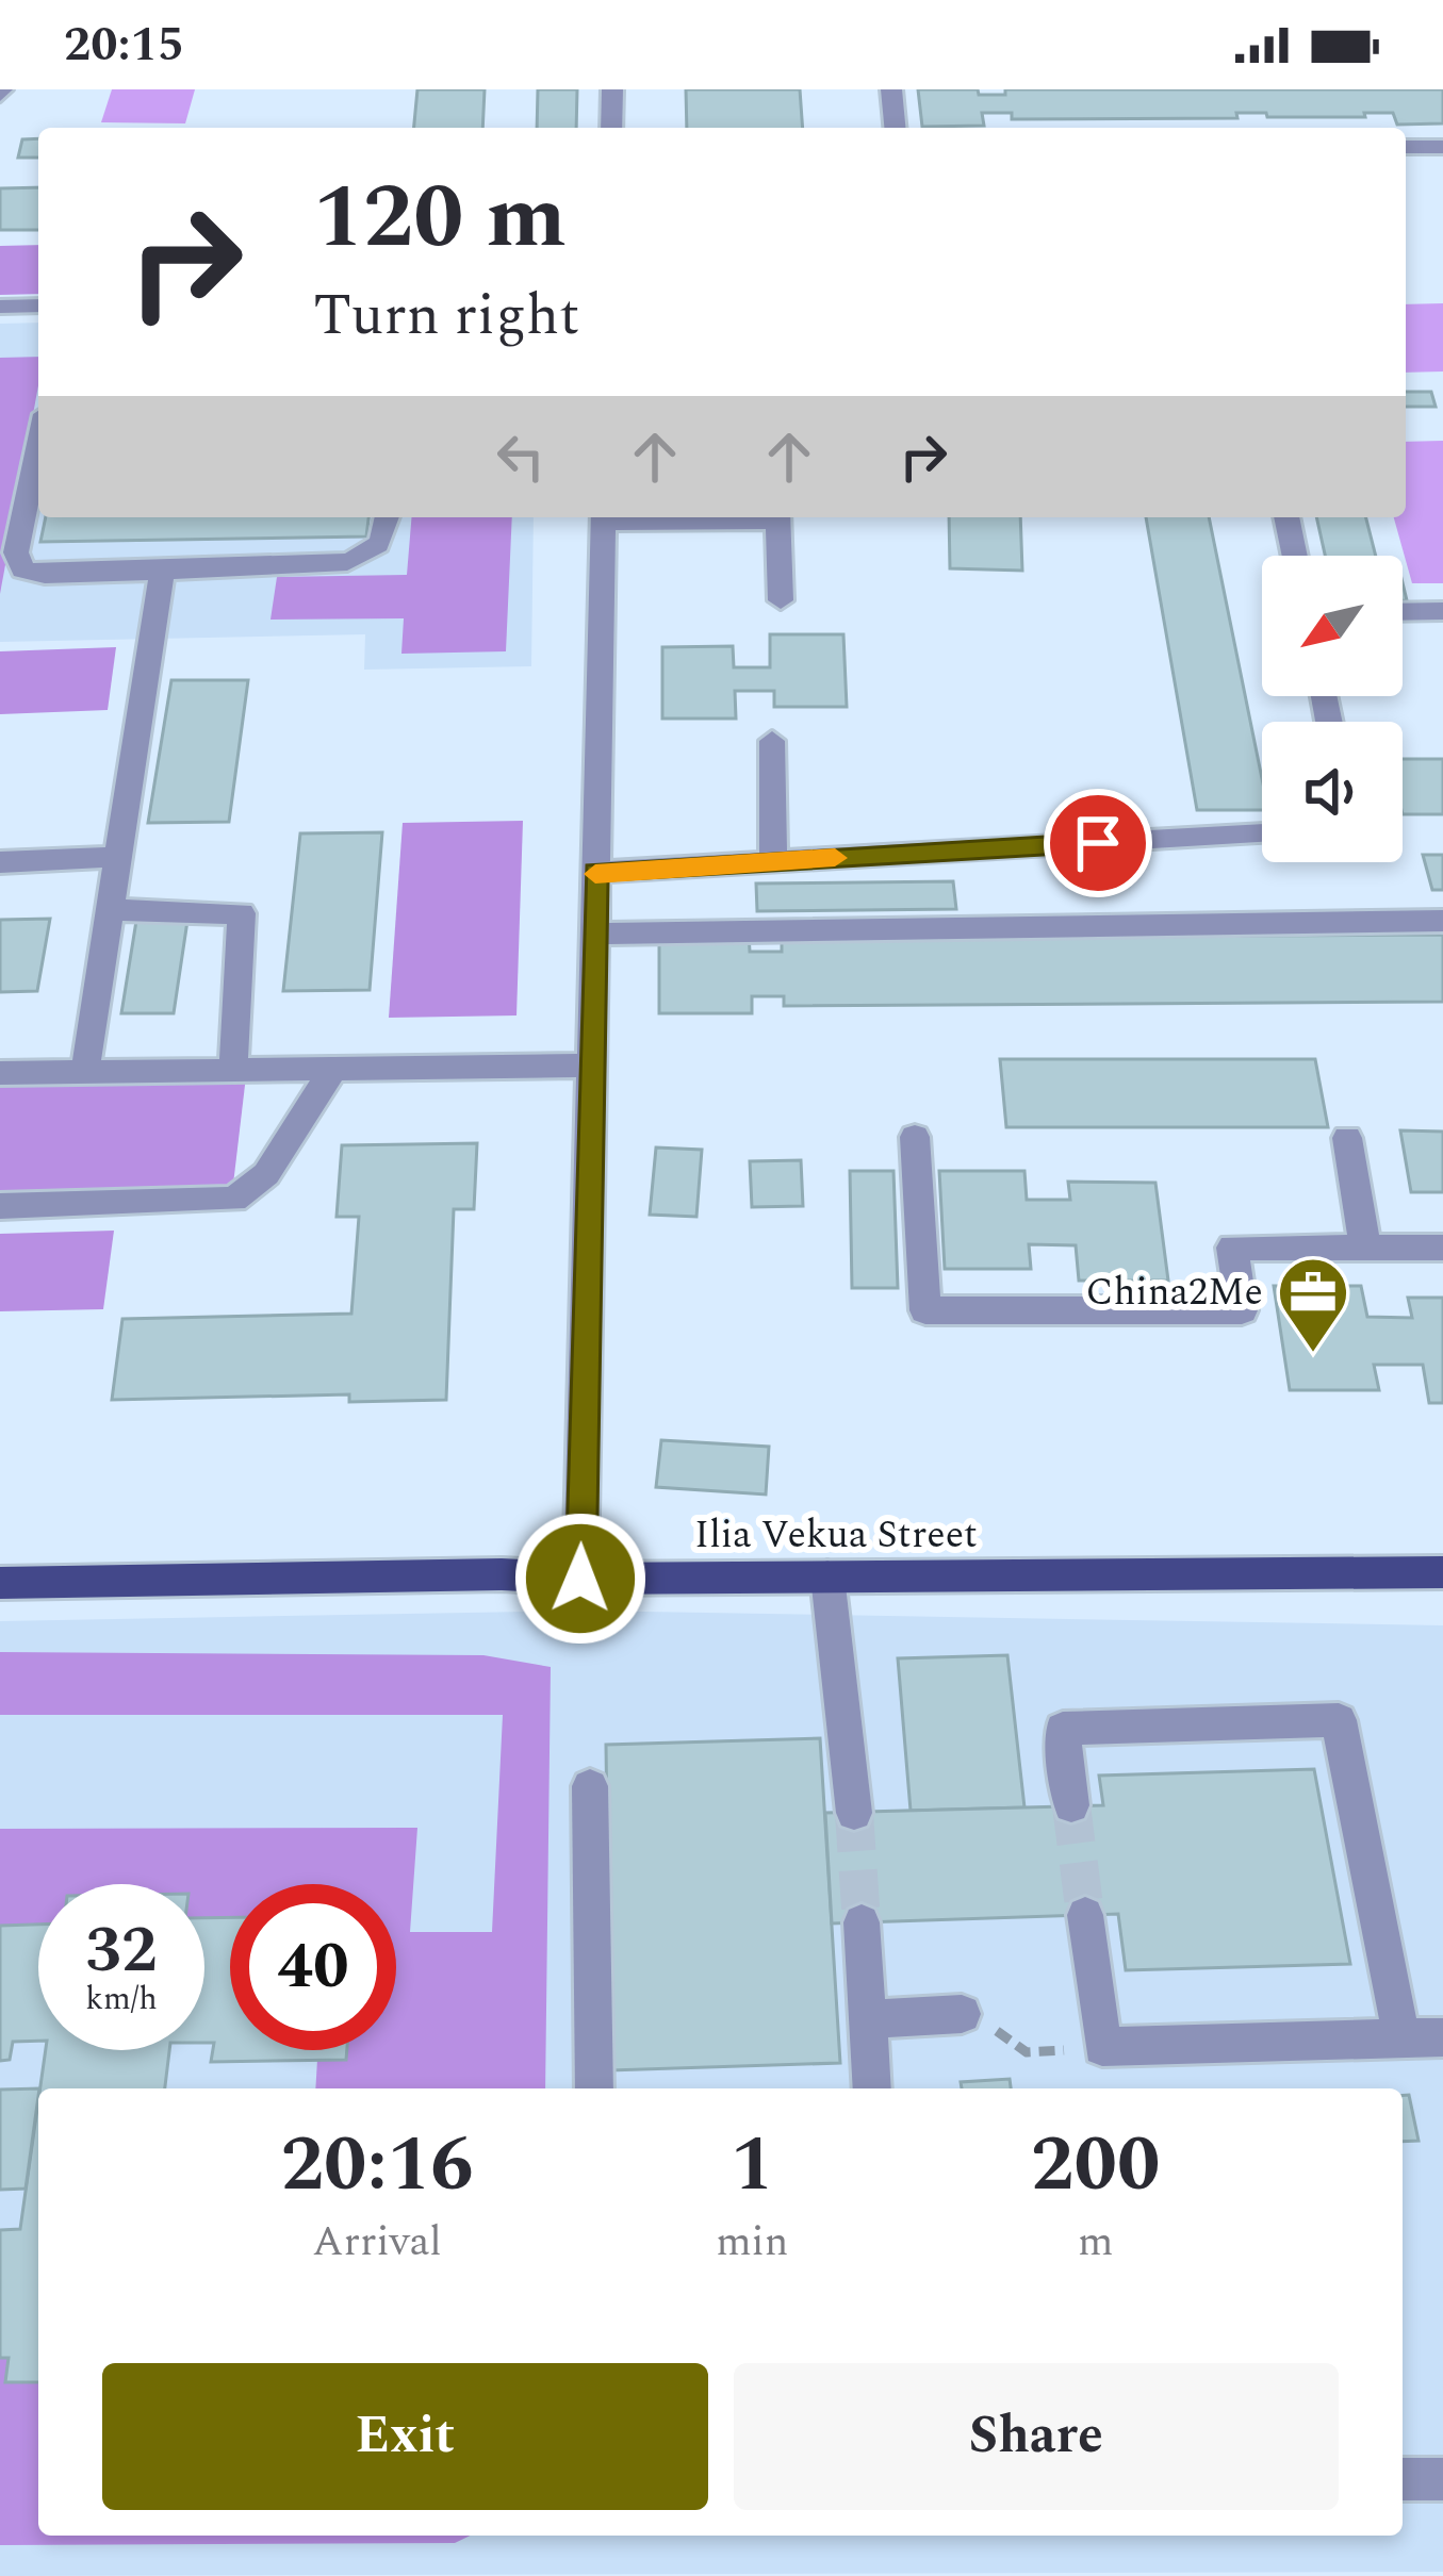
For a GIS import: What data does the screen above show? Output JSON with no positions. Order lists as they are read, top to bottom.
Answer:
{
  "streets": {
    "main road": ["Ilia Vekua Street"]
  },
  "places": {
    "office": ["China2Me"]
  },
  "north": "bottom left",
  "page": {
    "status": "20:15",
    "turn": ["120 m", "Turn right"],
    "speed": "32 km/h",
    "limit": "40",
    "eta": [
      "20:16",
      "Arrival",
      "1",
      "min",
      "200",
      "m"
    ],
    "buttons": ["Exit", "Share"]
  }
}
